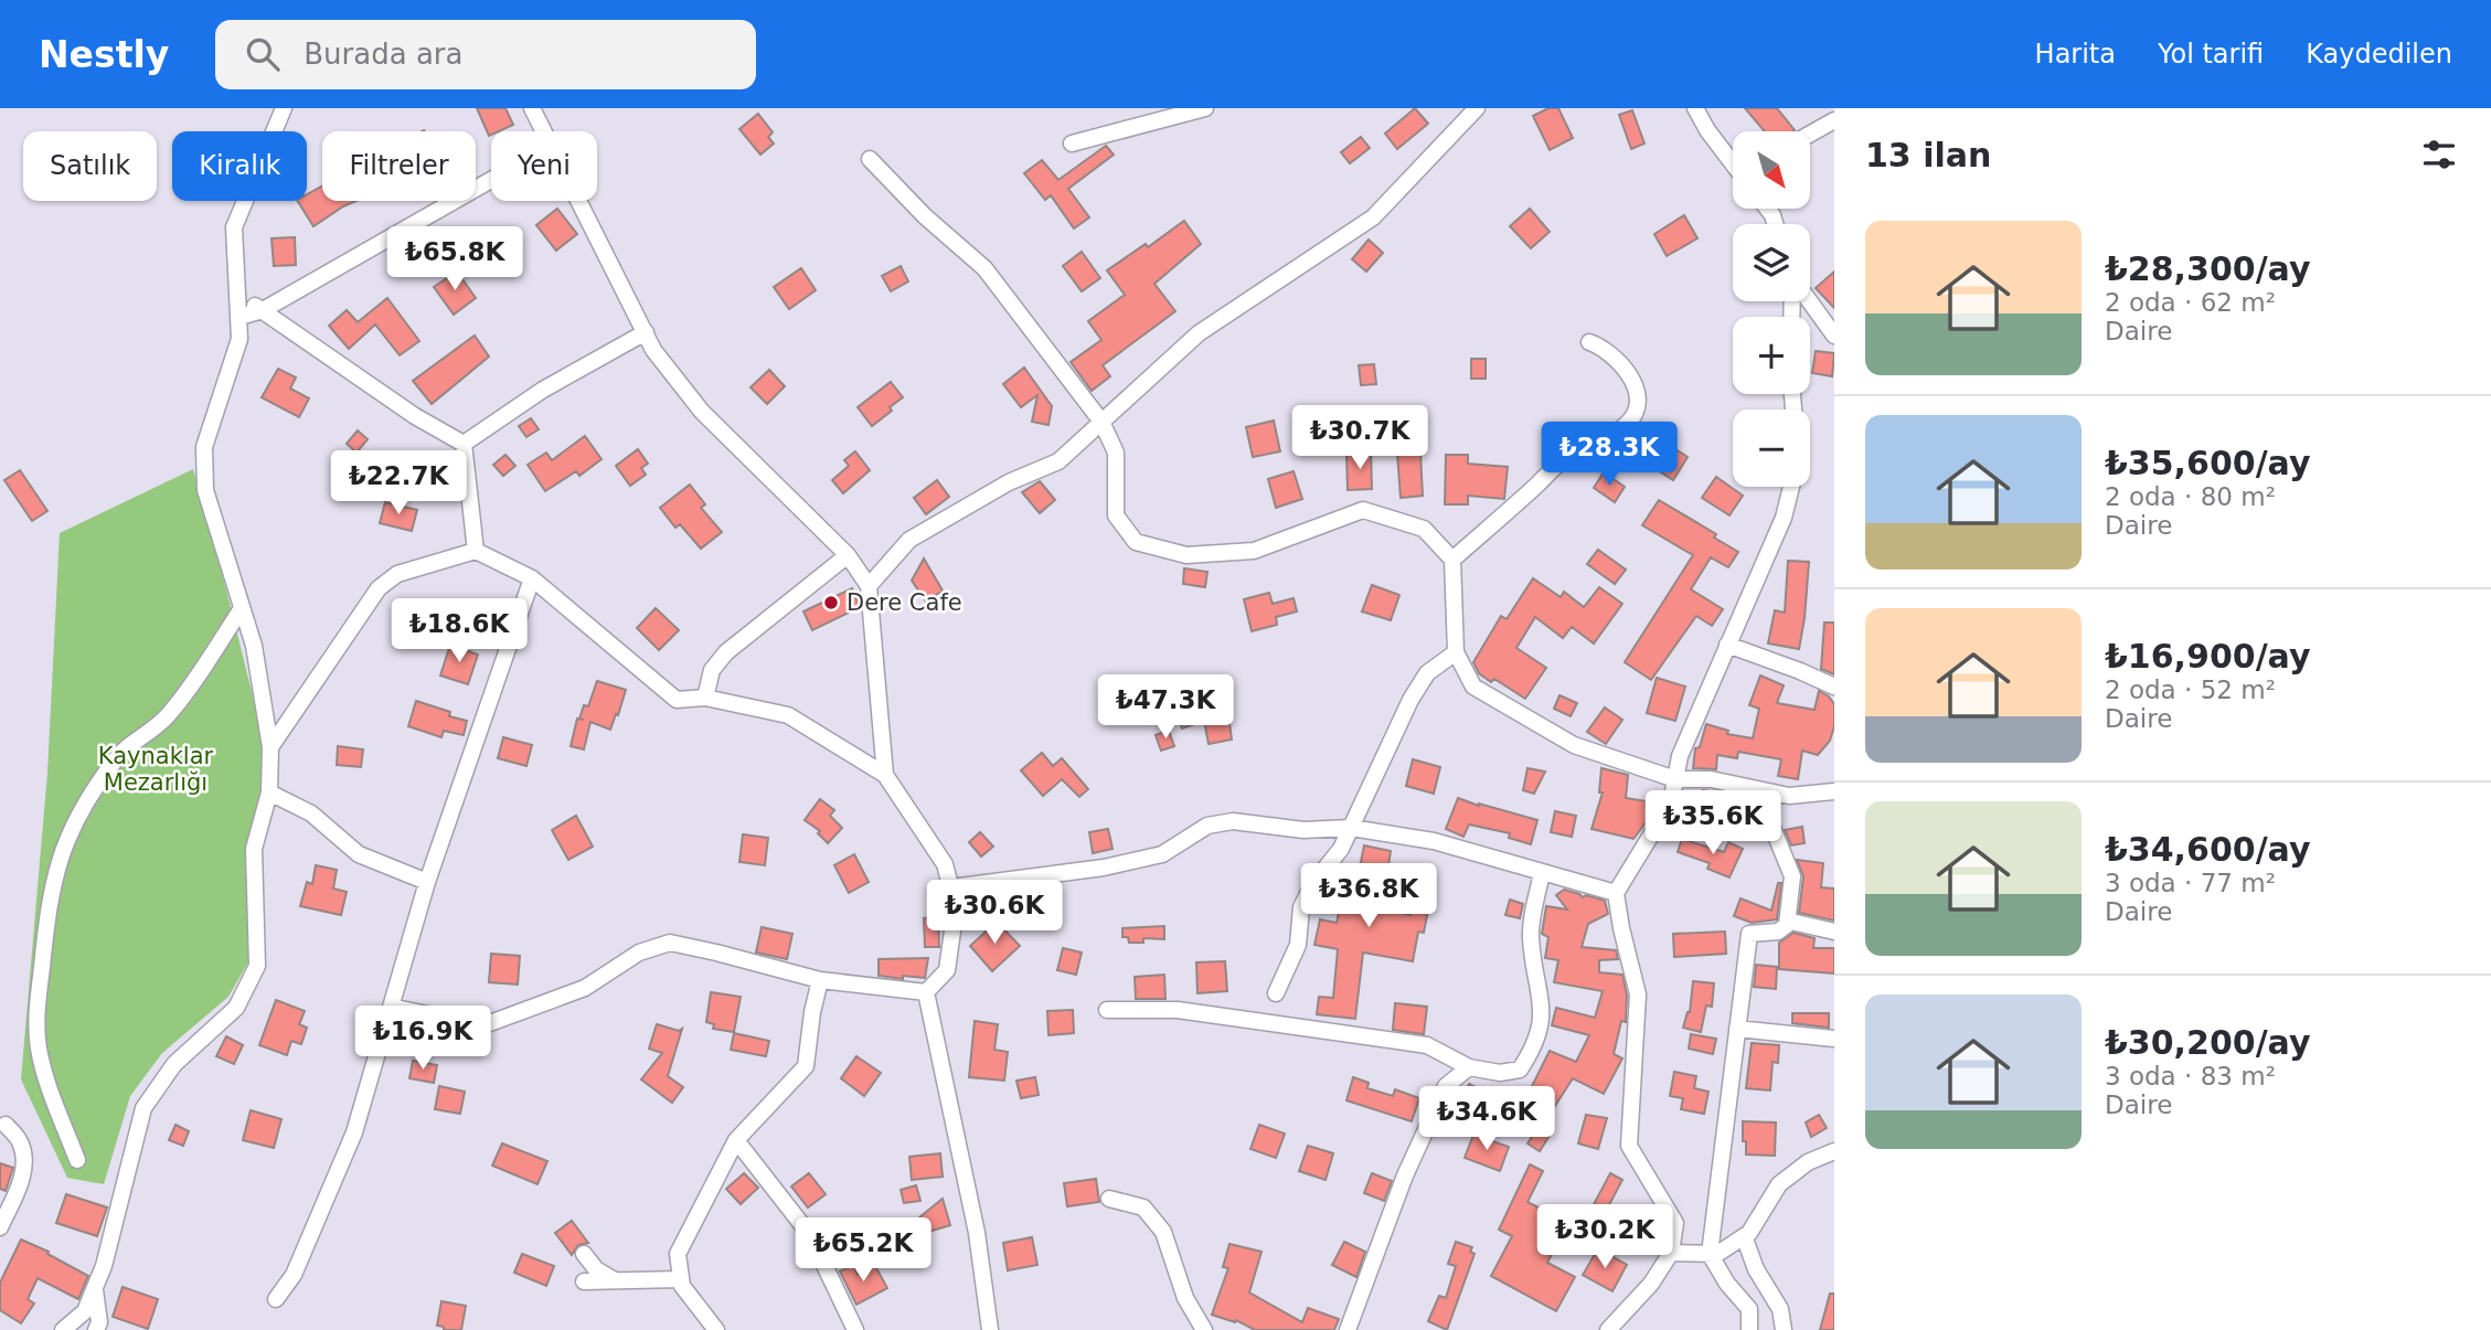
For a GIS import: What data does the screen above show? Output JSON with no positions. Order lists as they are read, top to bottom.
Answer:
{
  "parks": ["Kaynaklar Mezarlığı"],
  "places": ["Dere Cafe"],
  "north": "bottom right",
  "page": {
    "header": "Nestly",
    "search": "Burada ara",
    "nav": ["Harita", "Yol tarifi", "Kaydedilen"],
    "heading": "13 ilan",
    "map_buttons": ["+", "−"],
    "chip": [
      "Satılık",
      "Kiralık",
      "Filtreler",
      "Yeni"
    ],
    "list": [
      {
        "name": "₺28,300/ay",
        "note": "2 oda · 62 m² · Daire"
      },
      {
        "name": "₺35,600/ay",
        "note": "2 oda · 80 m² · Daire"
      },
      {
        "name": "₺16,900/ay",
        "note": "2 oda · 52 m² · Daire"
      },
      {
        "name": "₺34,600/ay",
        "note": "3 oda · 77 m² · Daire"
      },
      {
        "name": "₺30,200/ay",
        "note": "3 oda · 83 m² · Daire"
      }
    ],
    "price": [
      "₺65.8K",
      "₺30.7K",
      "₺28.3K",
      "₺22.7K",
      "₺18.6K",
      "₺47.3K",
      "₺35.6K",
      "₺36.8K",
      "₺30.6K",
      "₺16.9K",
      "₺34.6K",
      "₺30.2K",
      "₺65.2K"
    ]
  }
}
